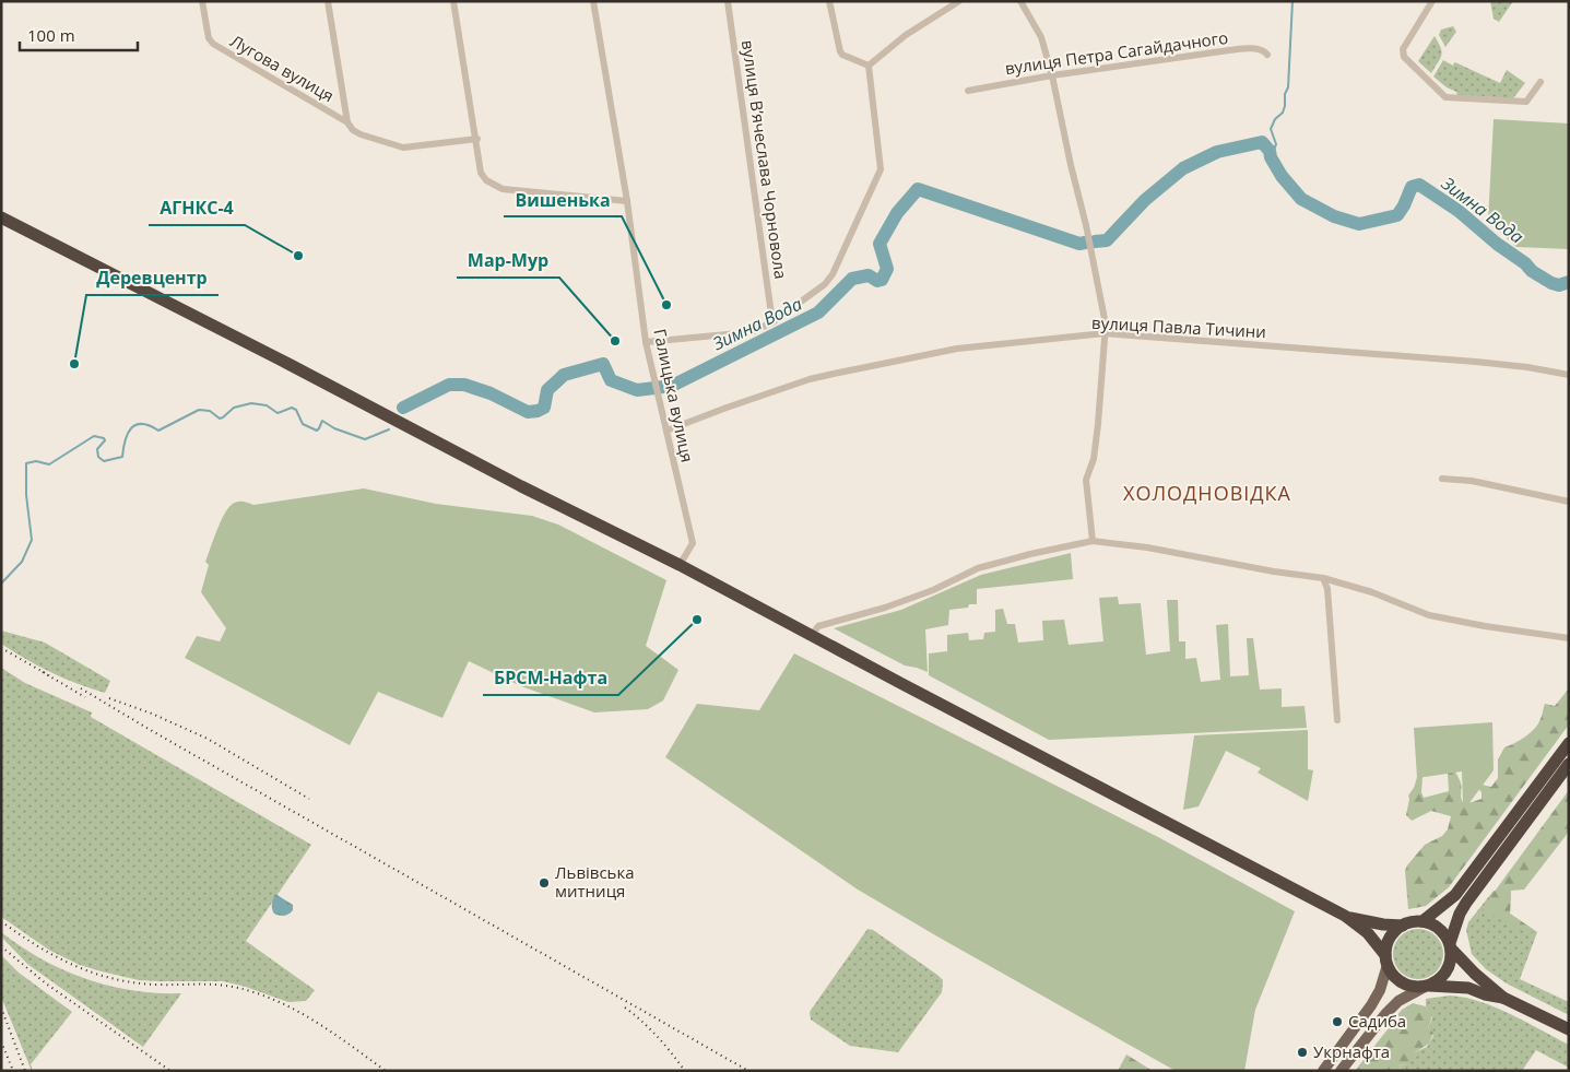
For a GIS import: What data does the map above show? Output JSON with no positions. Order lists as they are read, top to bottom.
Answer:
{
  "streets": {
    "street": [
      "вулиця Петра Сагайдачного",
      "Лугова вулиця",
      "вулиця Вʼячеслава Чорновола",
      "вулиця Павла Тичини",
      "Галицька вулиця"
    ]
  },
  "crossings": [
    ["вулиця Павла Тичини", "Галицька вулиця"]
  ],
  "districts": ["ХОЛОДНОВІДКА"],
  "water": ["Зимна Вода"],
  "places": [
    "АГНКС-4",
    "Вишенька",
    "Мар-Мур",
    "Деревцентр",
    "БРСМ-Нафта",
    "Львівська митниця",
    "Садиба",
    "Укрнафта"
  ],
  "scale_bar": "100 m"
}
